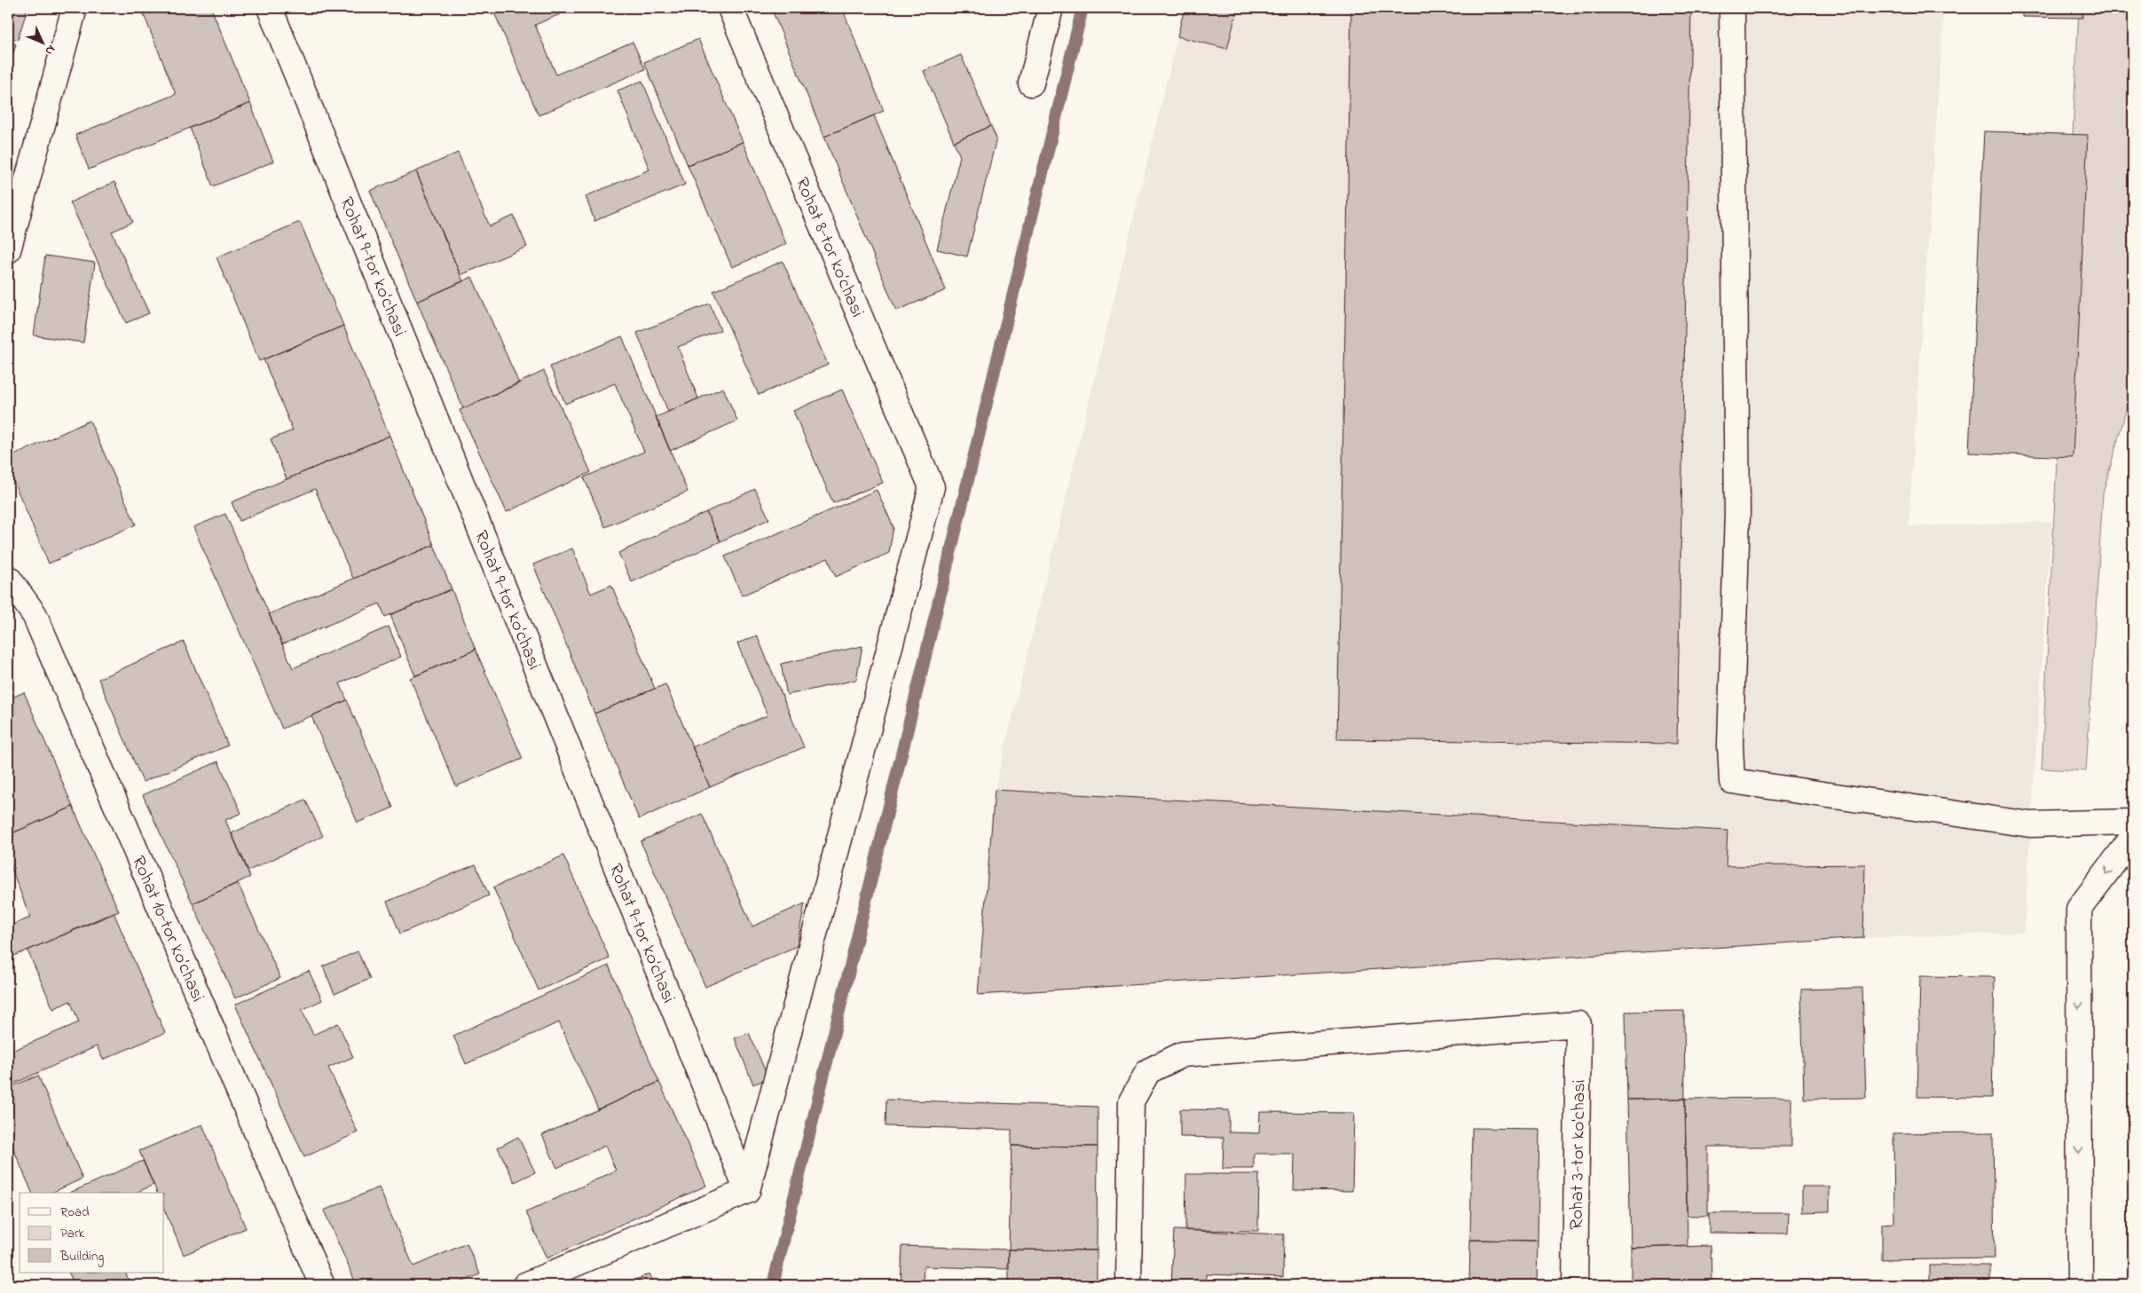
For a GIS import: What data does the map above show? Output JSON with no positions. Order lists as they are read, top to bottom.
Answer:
{
  "streets": {
    "street": [
      "Rohat 8-tor ko‘chasi",
      "Rohat 9-tor ko‘chasi",
      "Rohat 10-tor ko‘chasi",
      "Rohat 3-tor ko‘chasi"
    ]
  },
  "crossings": [
    ["Rohat 8-tor ko‘chasi", "Rohat 9-tor ko‘chasi"]
  ],
  "legend": ["Road", "Park", "Building"],
  "north": "bottom right"
}
